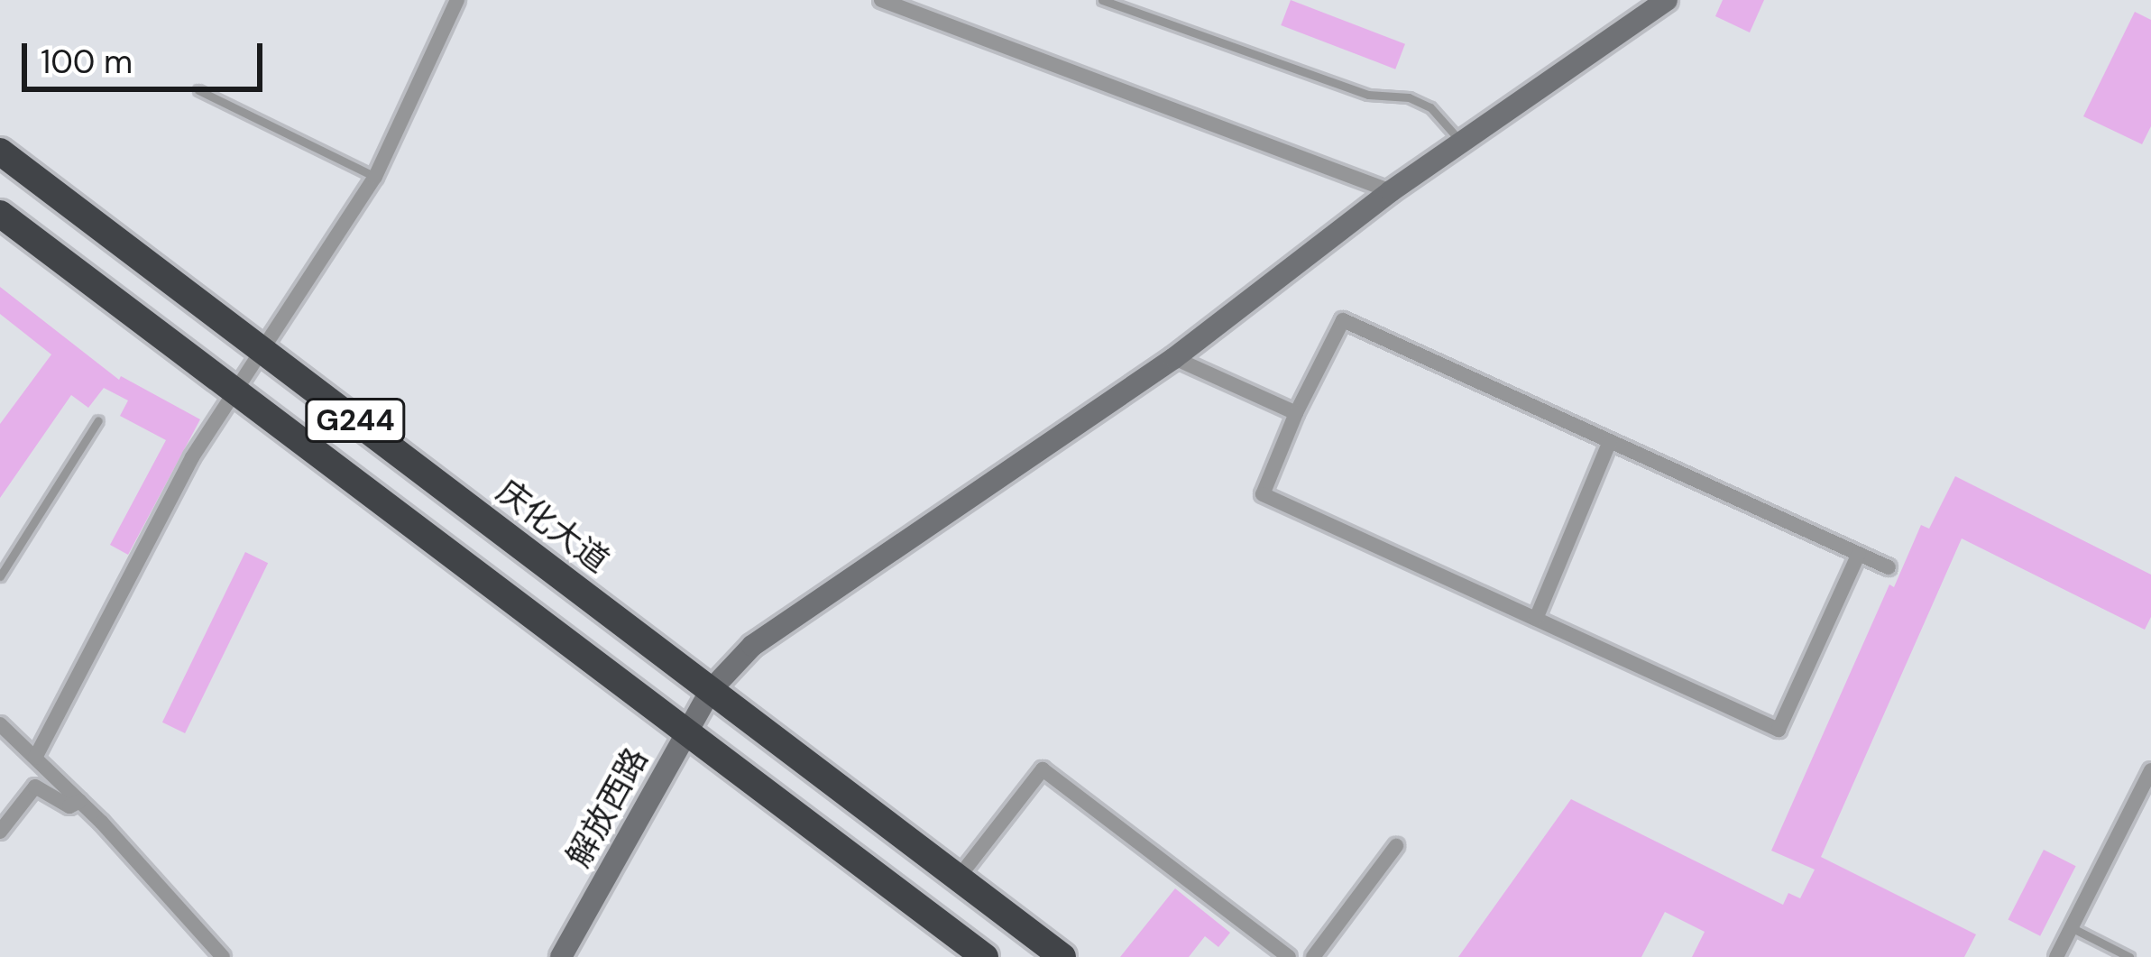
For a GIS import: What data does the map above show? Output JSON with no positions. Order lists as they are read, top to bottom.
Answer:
{
  "streets": {
    "highway": ["G244", "庆化大道"],
    "street": ["解放西路"]
  },
  "crossings": [
    ["G244", "解放西路"],
    ["庆化大道", "解放西路"]
  ],
  "scale_bar": "100 m"
}
